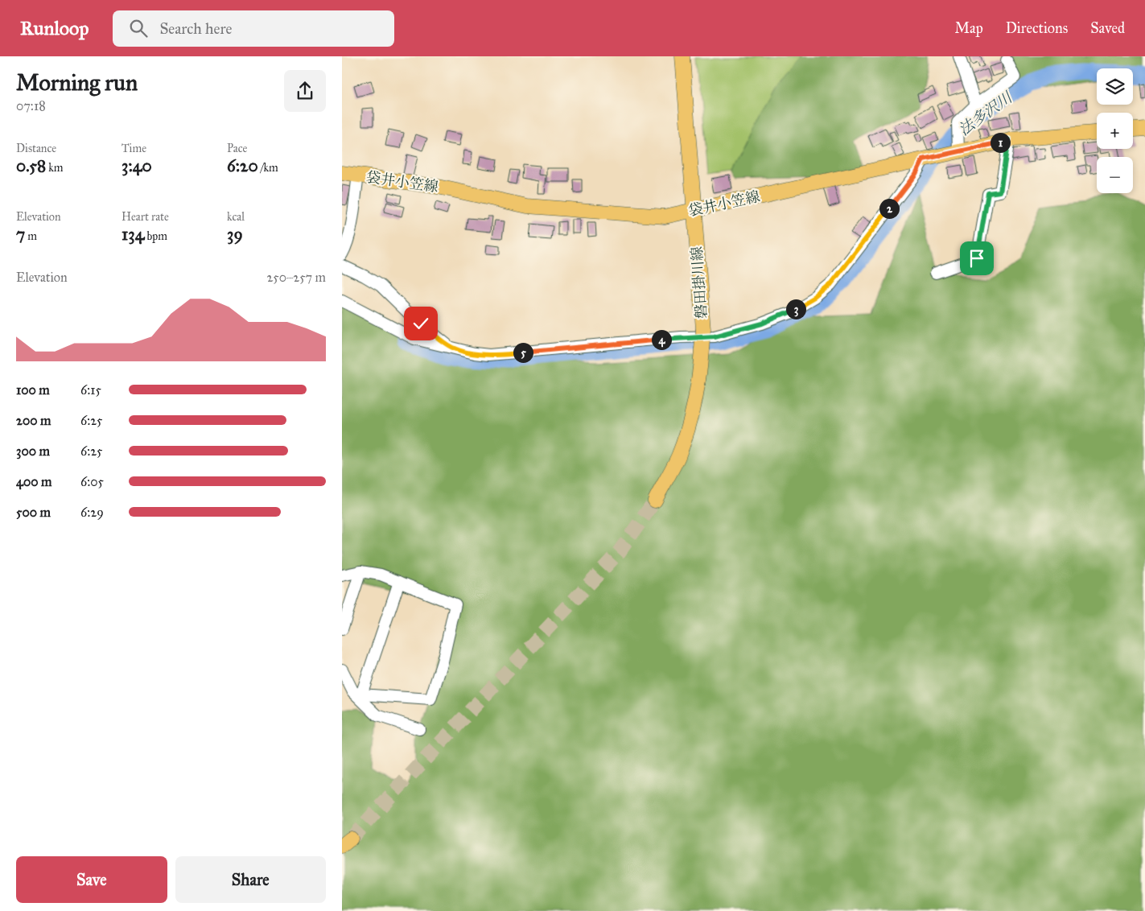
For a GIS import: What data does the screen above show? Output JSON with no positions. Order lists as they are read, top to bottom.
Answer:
{
  "streets": {
    "main road": ["袋井小笠線", "磐田掛川線"]
  },
  "crossings": [
    ["袋井小笠線", "磐田掛川線"]
  ],
  "water": ["法多沢川"],
  "page": {
    "header": "Runloop",
    "search": "Search here",
    "nav": ["Map", "Directions", "Saved"],
    "heading": ["Morning run", "07:18"],
    "map_buttons": ["+", "−"],
    "stats": [
      ["Distance", "0.58 km"],
      ["Time", "3:40"],
      ["Pace", "6:20 /km"],
      ["Elevation", "7 m"],
      ["Heart rate", "134 bpm"],
      ["kcal", "39"]
    ],
    "pins": [
      "1",
      "2",
      "3",
      "4",
      "5"
    ],
    "chart": ["Elevation", "250–257 m"],
    "list": [
      {
        "name": "100 m",
        "note": "6:15"
      },
      {
        "name": "200 m",
        "note": "6:25"
      },
      {
        "name": "300 m",
        "note": "6:25"
      },
      {
        "name": "400 m",
        "note": "6:05"
      },
      {
        "name": "500 m",
        "note": "6:29"
      }
    ],
    "buttons": ["Save", "Share"]
  }
}
